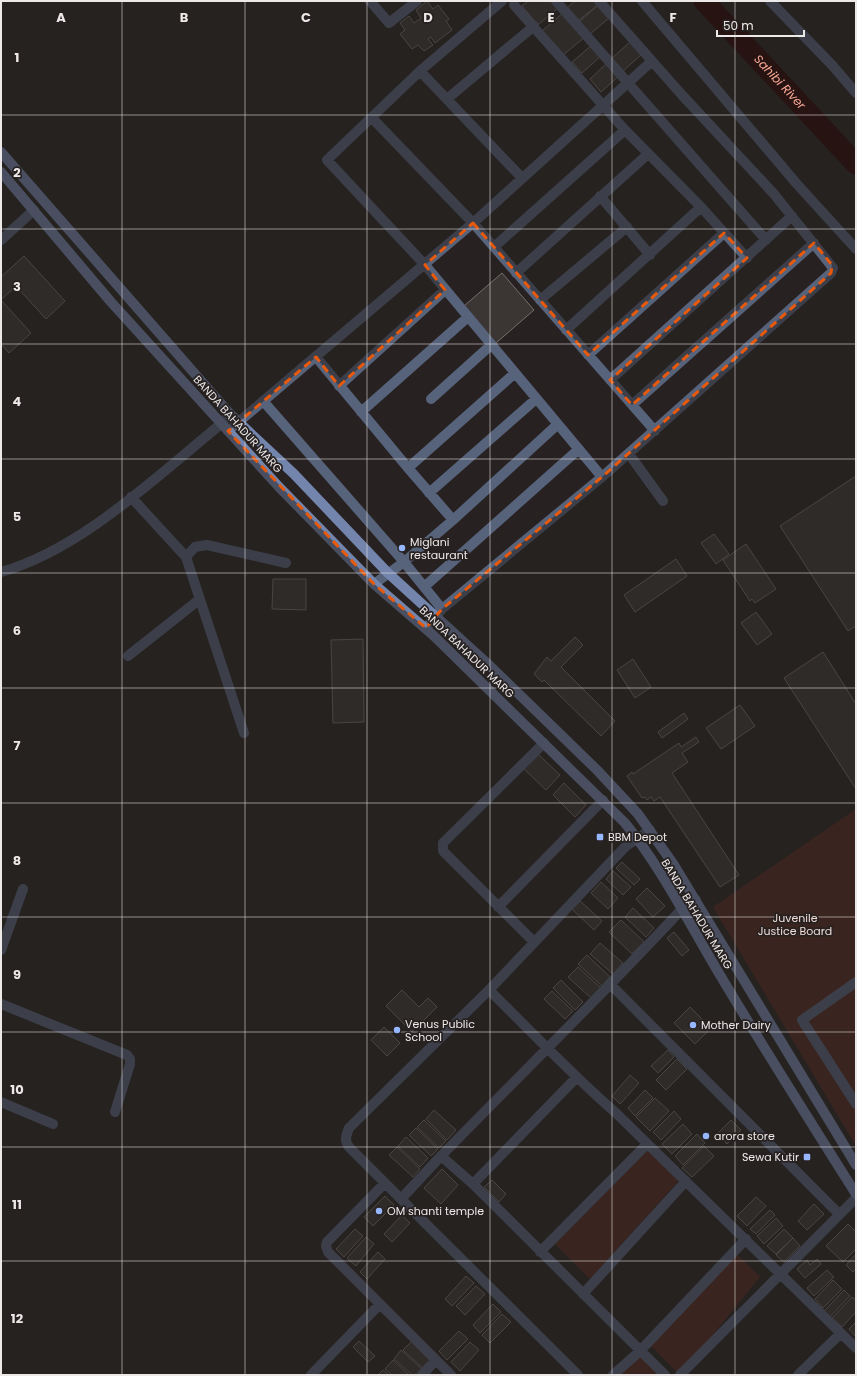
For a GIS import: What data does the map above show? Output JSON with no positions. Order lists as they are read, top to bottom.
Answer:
{
  "streets": {
    "street": ["BANDA BAHADUR MARG"]
  },
  "water": ["Sahibi River"],
  "parks": ["Juvenile Justice Board"],
  "places": {
    "other": [
      "Miglani restaurant",
      "Mother Dairy",
      "Venus Public School",
      "arora store",
      "OM shanti temple"
    ],
    "transit": ["BBM Depot", "Sewa Kutir"]
  },
  "scale_bar": "50 m",
  "grid": {
    "columns": [
      "A",
      "B",
      "C",
      "D",
      "E",
      "F"
    ],
    "rows": [
      "1",
      "2",
      "3",
      "4",
      "5",
      "6",
      "7",
      "8",
      "9",
      "10",
      "11",
      "12"
    ]
  }
}
